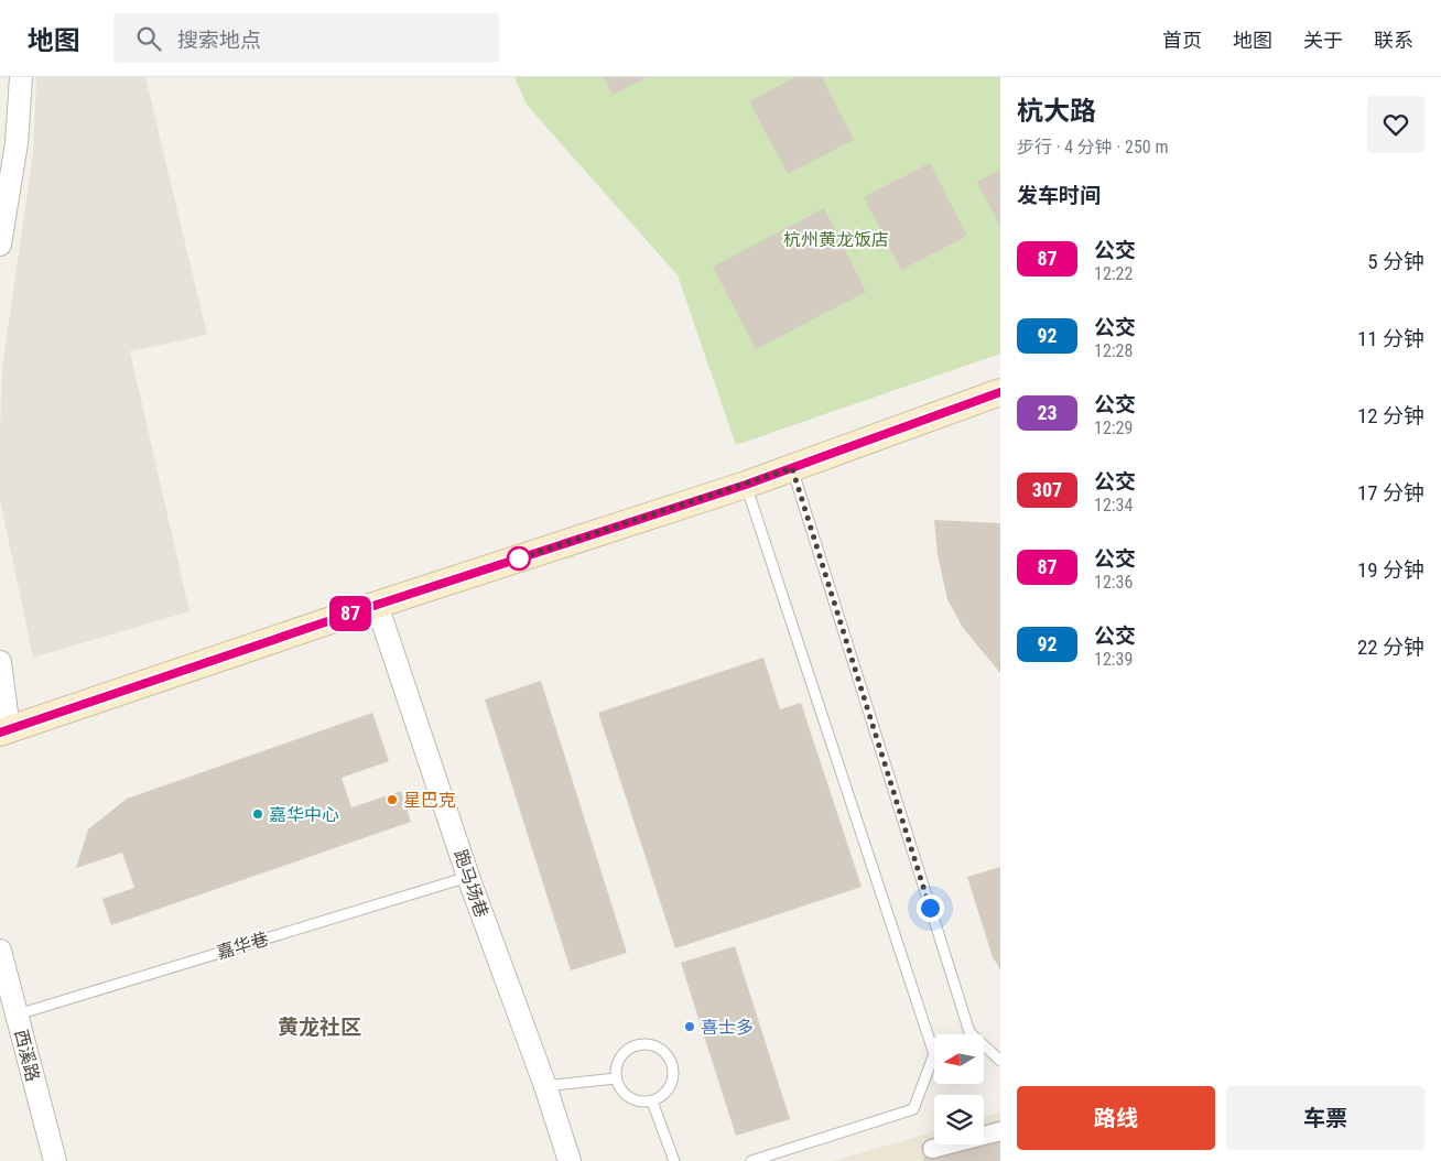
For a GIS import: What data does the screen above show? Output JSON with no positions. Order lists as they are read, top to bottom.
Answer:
{
  "streets": {
    "street": ["跑马场巷", "西溪路"],
    "lane": ["嘉华巷"]
  },
  "crossings": [
    ["跑马场巷", "嘉华巷"],
    ["嘉华巷", "西溪路"]
  ],
  "districts": ["黄龙社区"],
  "parks": ["杭州黄龙饭店"],
  "places": ["星巴克", "嘉华中心", "喜士多"],
  "lines": ["bus line 87"],
  "north": "left",
  "page": {
    "header": "地图",
    "search": "搜索地点",
    "nav": [
      "首页",
      "地图",
      "关于",
      "联系"
    ],
    "on_map": "87",
    "heading": [
      ["杭大路", "步行 · 4 分钟 · 250 m"],
      "发车时间"
    ],
    "list": [
      {
        "mark": "87",
        "name": "公交",
        "note": "12:22",
        "value": "5 分钟"
      },
      {
        "mark": "92",
        "name": "公交",
        "note": "12:28",
        "value": "11 分钟"
      },
      {
        "mark": "23",
        "name": "公交",
        "note": "12:29",
        "value": "12 分钟"
      },
      {
        "mark": "307",
        "name": "公交",
        "note": "12:34",
        "value": "17 分钟"
      },
      {
        "mark": "87",
        "name": "公交",
        "note": "12:36",
        "value": "19 分钟"
      },
      {
        "mark": "92",
        "name": "公交",
        "note": "12:39",
        "value": "22 分钟"
      }
    ],
    "buttons": ["路线", "车票"]
  }
}
